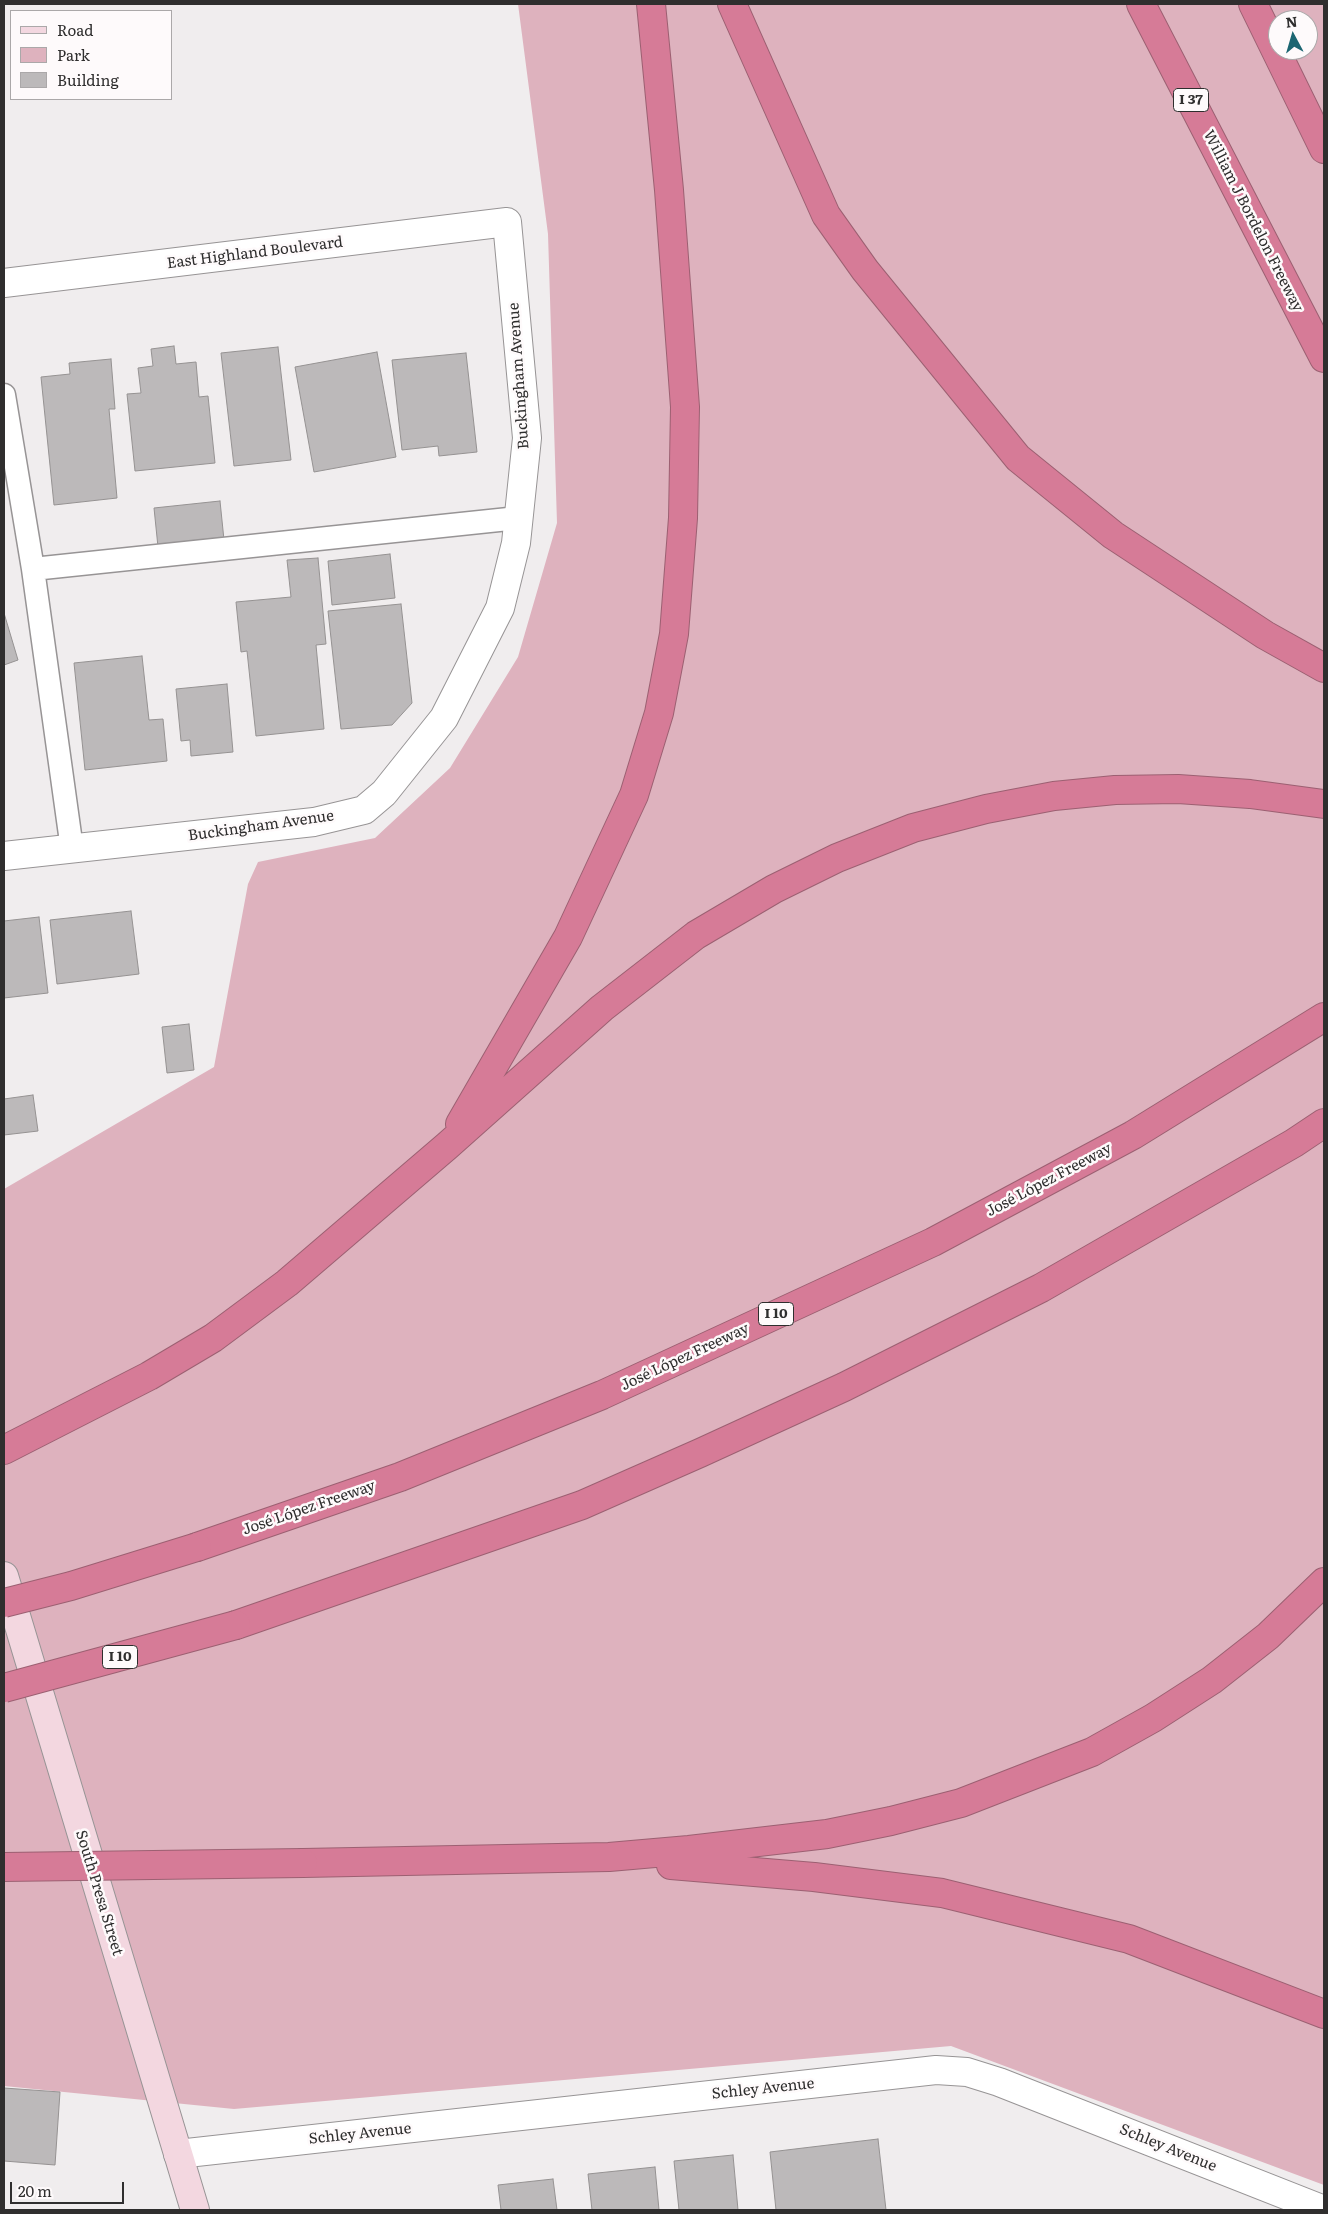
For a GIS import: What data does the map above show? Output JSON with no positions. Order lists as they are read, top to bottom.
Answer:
{
  "streets": {
    "highway": [
      "I 37",
      "William J Bordelon Freeway",
      "José López Freeway",
      "I 10"
    ],
    "main road": ["South Presa Street"],
    "street": ["East Highland Boulevard", "Buckingham Avenue", "Schley Avenue"]
  },
  "crossings": [
    ["East Highland Boulevard", "Buckingham Avenue"],
    ["South Presa Street", "Schley Avenue"]
  ],
  "legend": ["Road", "Park", "Building"],
  "scale_bar": "20 m",
  "north": "top"
}
